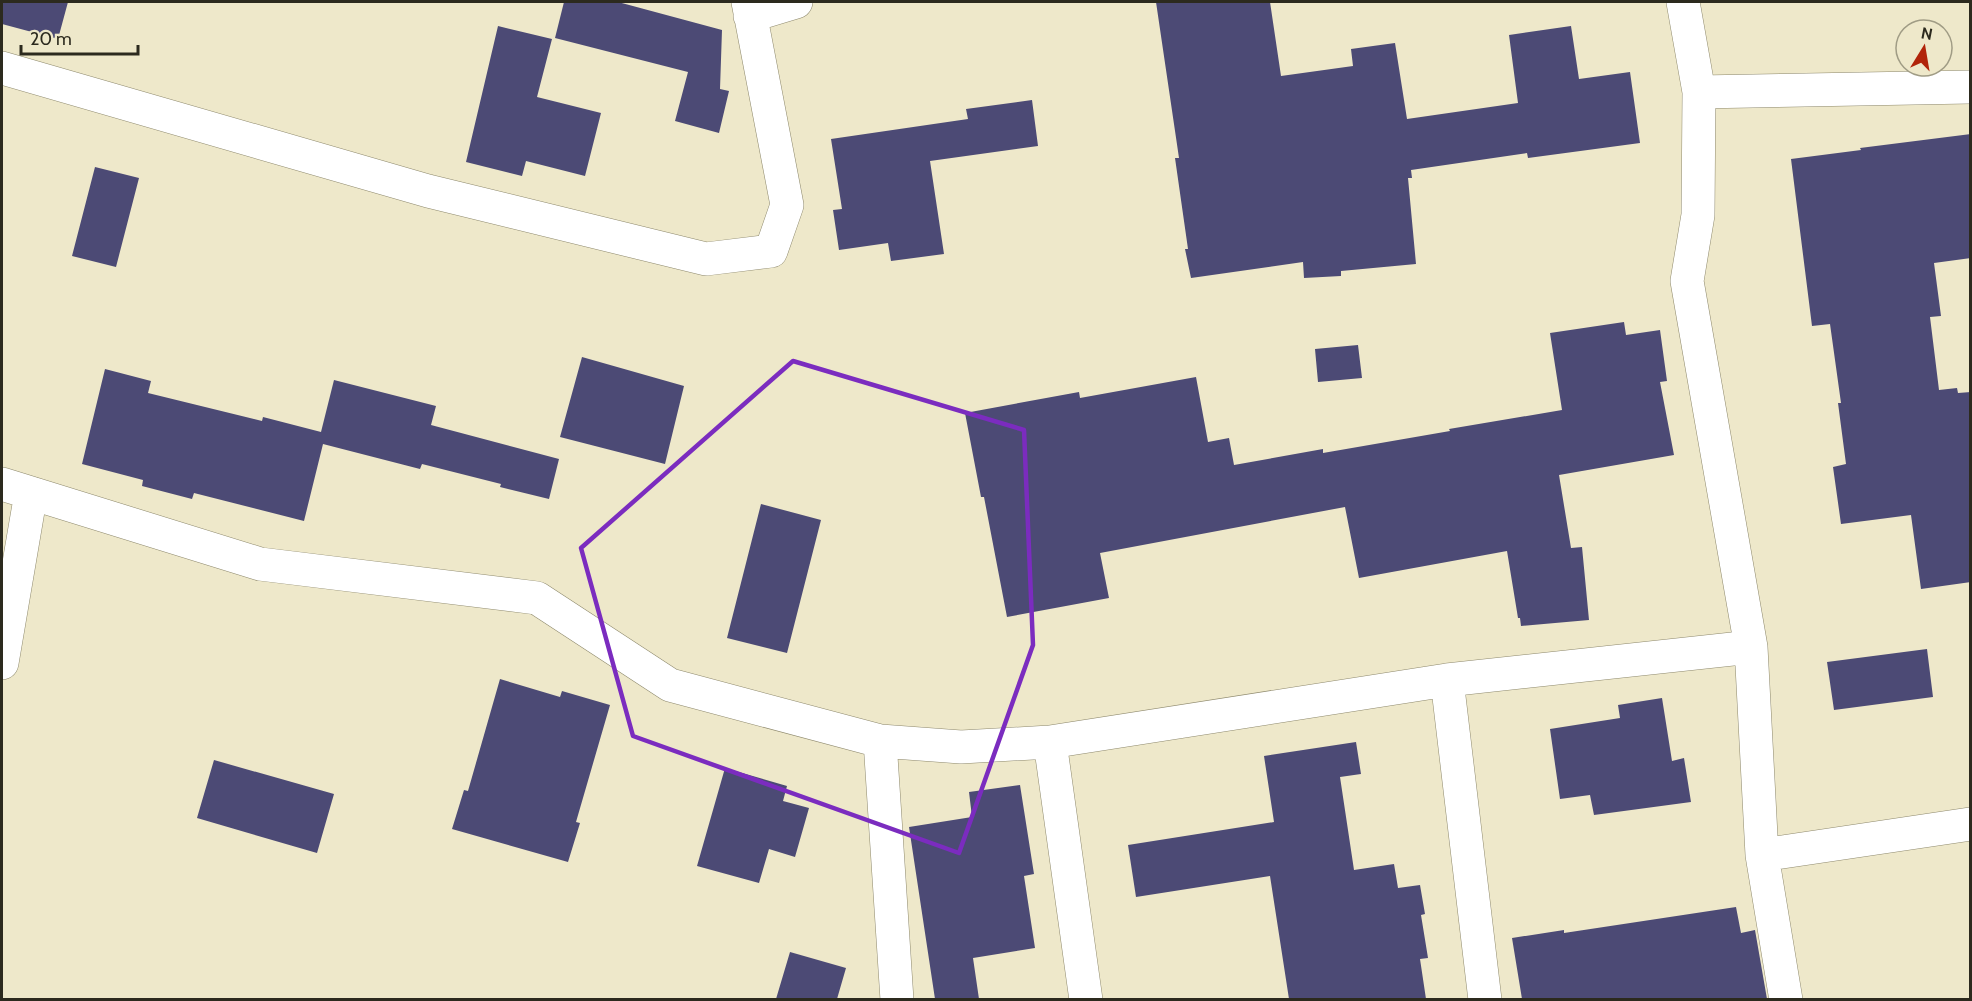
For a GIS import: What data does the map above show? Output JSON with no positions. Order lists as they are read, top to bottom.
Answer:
{
  "scale_bar": "20 m",
  "north": "top"
}
